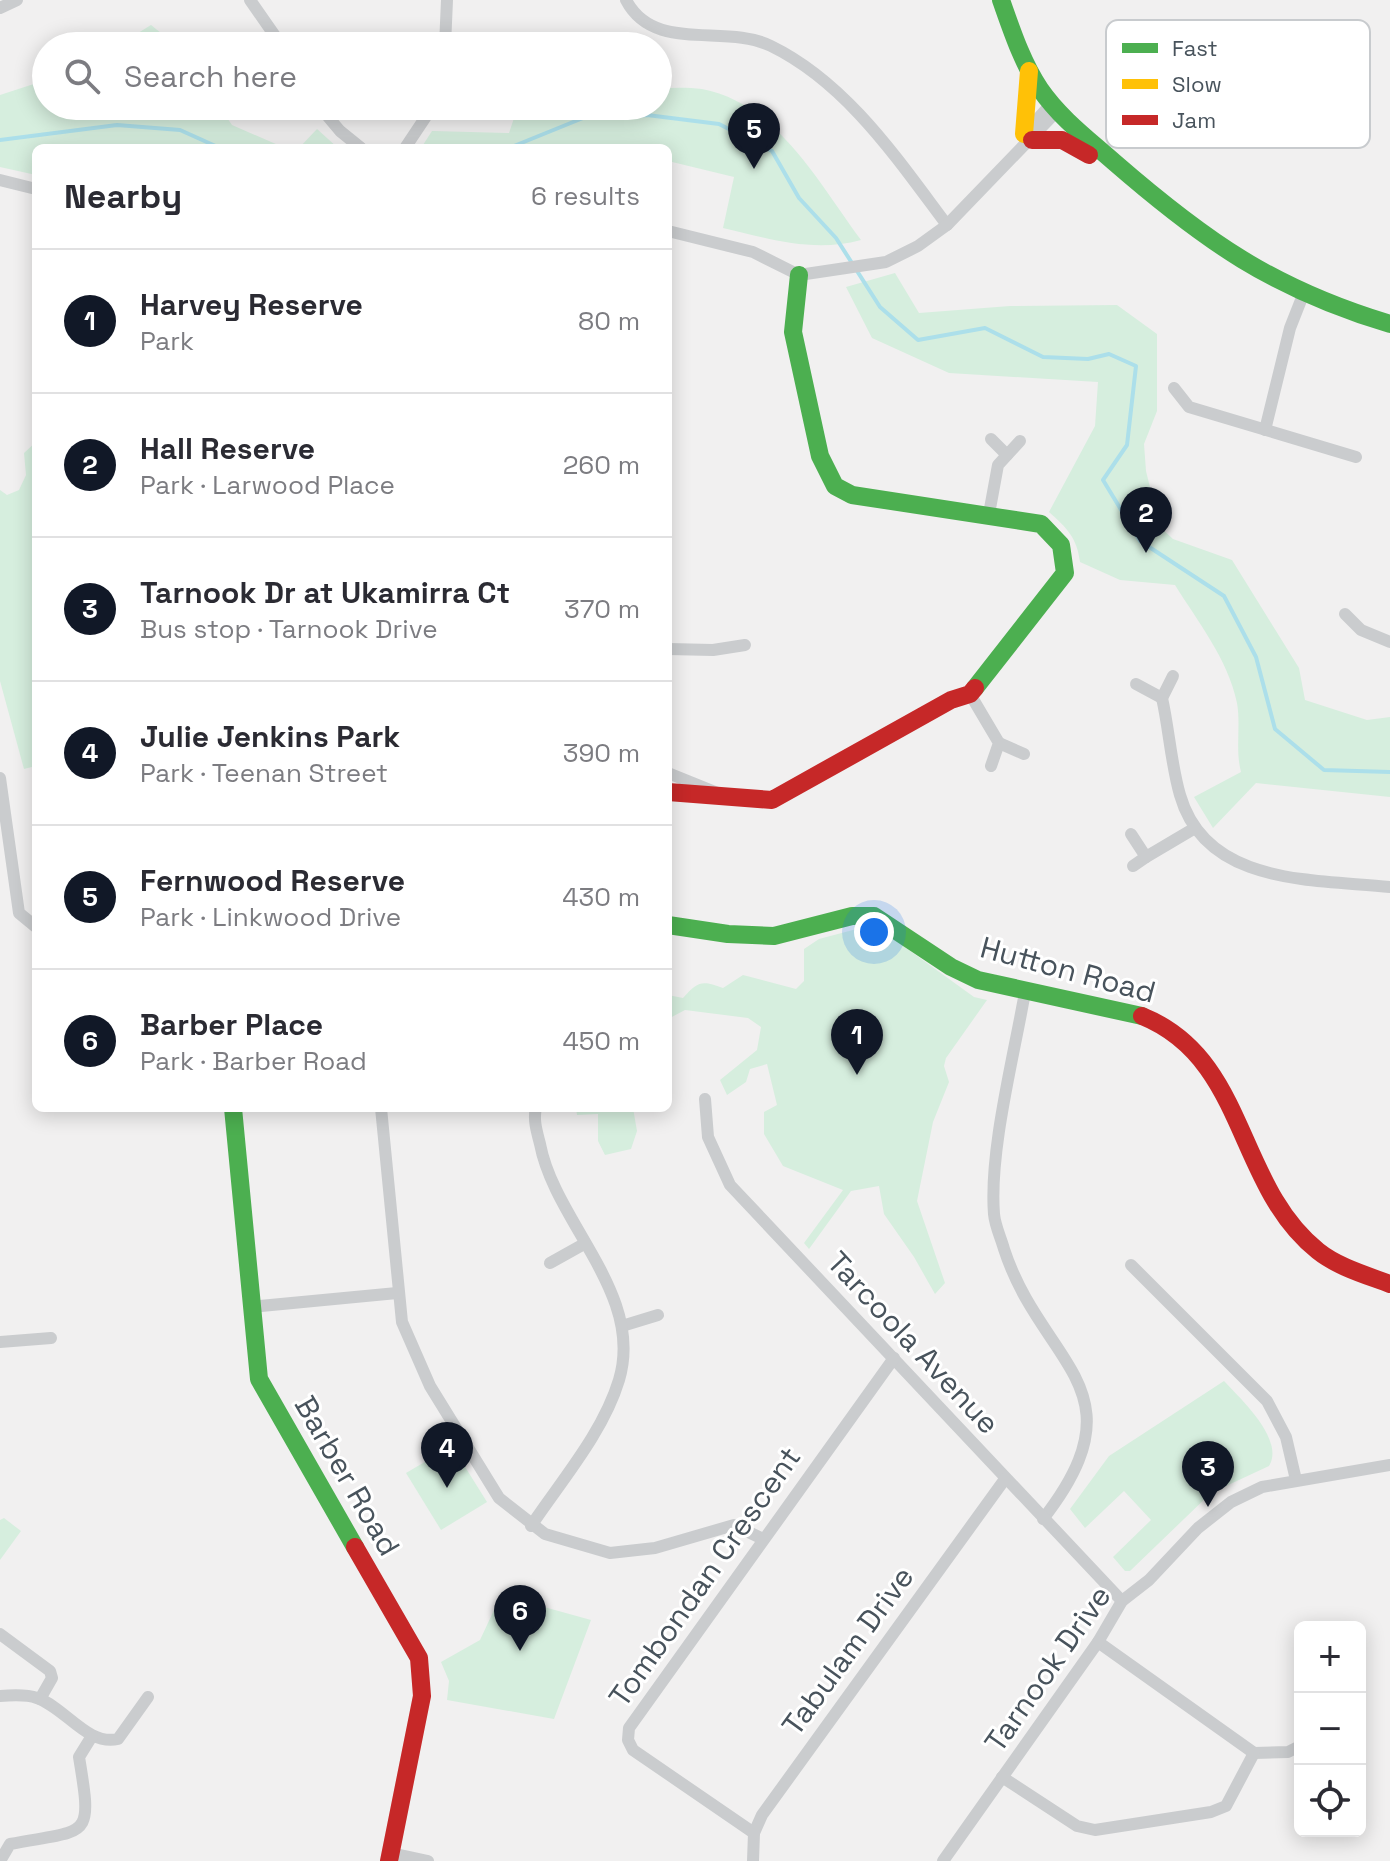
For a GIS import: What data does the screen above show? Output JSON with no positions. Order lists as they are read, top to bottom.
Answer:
{
  "streets": {
    "street": [
      "Hutton Road",
      "Tarcoola Avenue",
      "Barber Road",
      "Tombondan Crescent",
      "Tabulam Drive",
      "Tarnook Drive"
    ]
  },
  "crossings": [
    ["Tarcoola Avenue", "Tombondan Crescent"],
    ["Tarcoola Avenue", "Tabulam Drive"],
    ["Tarcoola Avenue", "Tarnook Drive"],
    ["Tombondan Crescent", "Tabulam Drive"]
  ],
  "legend": ["Fast", "Slow", "Jam"],
  "page": {
    "search": "Search here",
    "pins": [
      "5",
      "2",
      "1",
      "4",
      "3",
      "6"
    ],
    "heading": ["Nearby", "6 results"],
    "list": [
      {
        "mark": "1",
        "name": "Harvey Reserve",
        "note": "Park",
        "value": "80 m"
      },
      {
        "mark": "2",
        "name": "Hall Reserve",
        "note": "Park · Larwood Place",
        "value": "260 m"
      },
      {
        "mark": "3",
        "name": "Tarnook Dr at Ukamirra Ct",
        "note": "Bus stop · Tarnook Drive",
        "value": "370 m"
      },
      {
        "mark": "4",
        "name": "Julie Jenkins Park",
        "note": "Park · Teenan Street",
        "value": "390 m"
      },
      {
        "mark": "5",
        "name": "Fernwood Reserve",
        "note": "Park · Linkwood Drive",
        "value": "430 m"
      },
      {
        "mark": "6",
        "name": "Barber Place",
        "note": "Park · Barber Road",
        "value": "450 m"
      }
    ],
    "map_buttons": ["+", "−"]
  }
}
